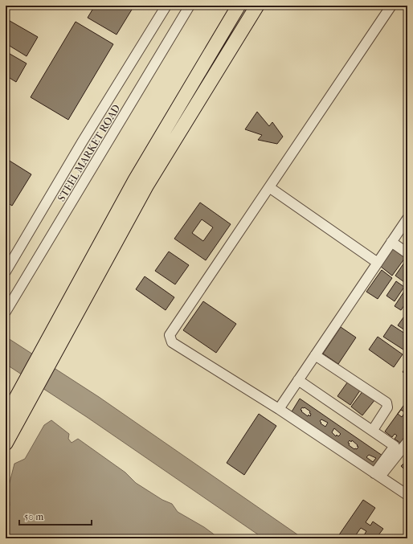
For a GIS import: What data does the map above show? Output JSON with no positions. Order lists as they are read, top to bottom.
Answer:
{
  "streets": {
    "street": ["STEEL MARKET ROAD"]
  },
  "scale_bar": "50 m"
}
